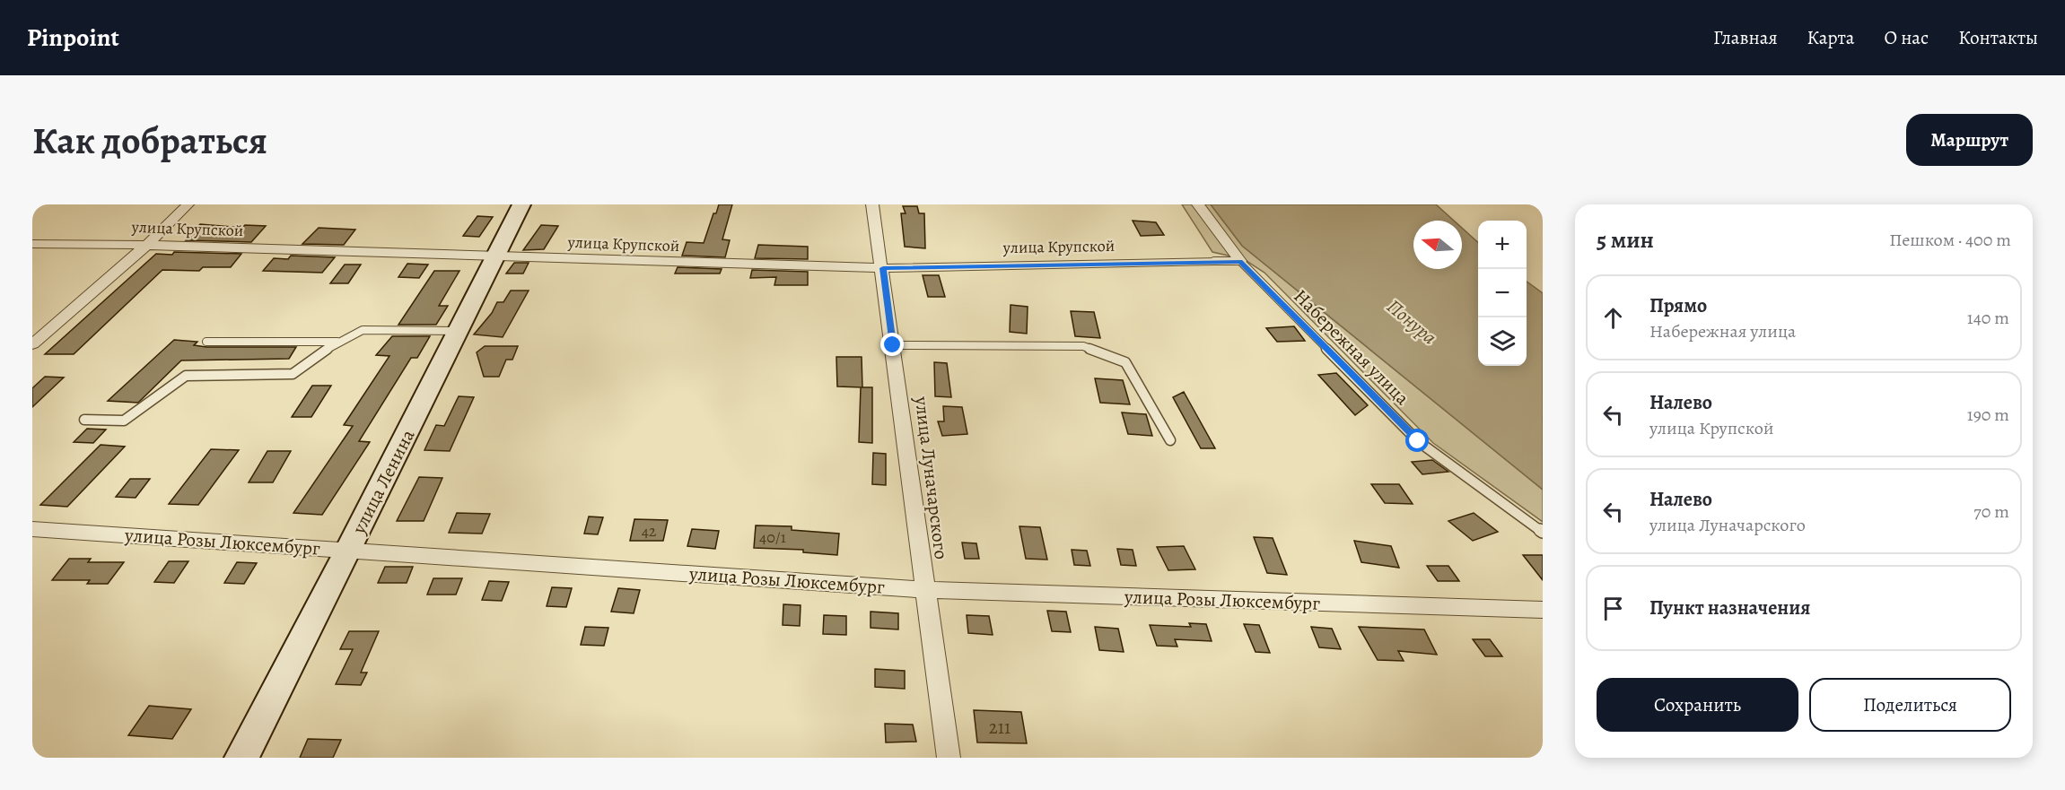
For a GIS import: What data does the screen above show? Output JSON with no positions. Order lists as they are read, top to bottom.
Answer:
{
  "streets": {
    "street": [
      "улица Крупской",
      "Набережная улица",
      "улица Луначарского",
      "улица Ленина",
      "улица Розы Люксембург"
    ]
  },
  "crossings": [
    ["улица Крупской", "улица Луначарского"],
    ["улица Крупской", "улица Ленина"],
    ["улица Луначарского", "улица Розы Люксембург"],
    ["улица Ленина", "улица Розы Люксембург"]
  ],
  "water": ["Понура"],
  "house_numbers": ["42", "40/1", "211"],
  "north": "left",
  "page": {
    "header": "Pinpoint",
    "nav": [
      "Главная",
      "Карта",
      "О нас",
      "Контакты"
    ],
    "buttons": [
      "Маршрут",
      ["Сохранить", "Поделиться"]
    ],
    "title": "Как добраться",
    "heading": ["5 мин", "Пешком · 400 m"],
    "map_buttons": ["+", "−"],
    "list": [
      ["Прямо", "Набережная улица", "140 m"],
      ["Налево", "улица Крупской", "190 m"],
      ["Налево", "улица Луначарского", "70 m"],
      "Пункт назначения"
    ]
  }
}
